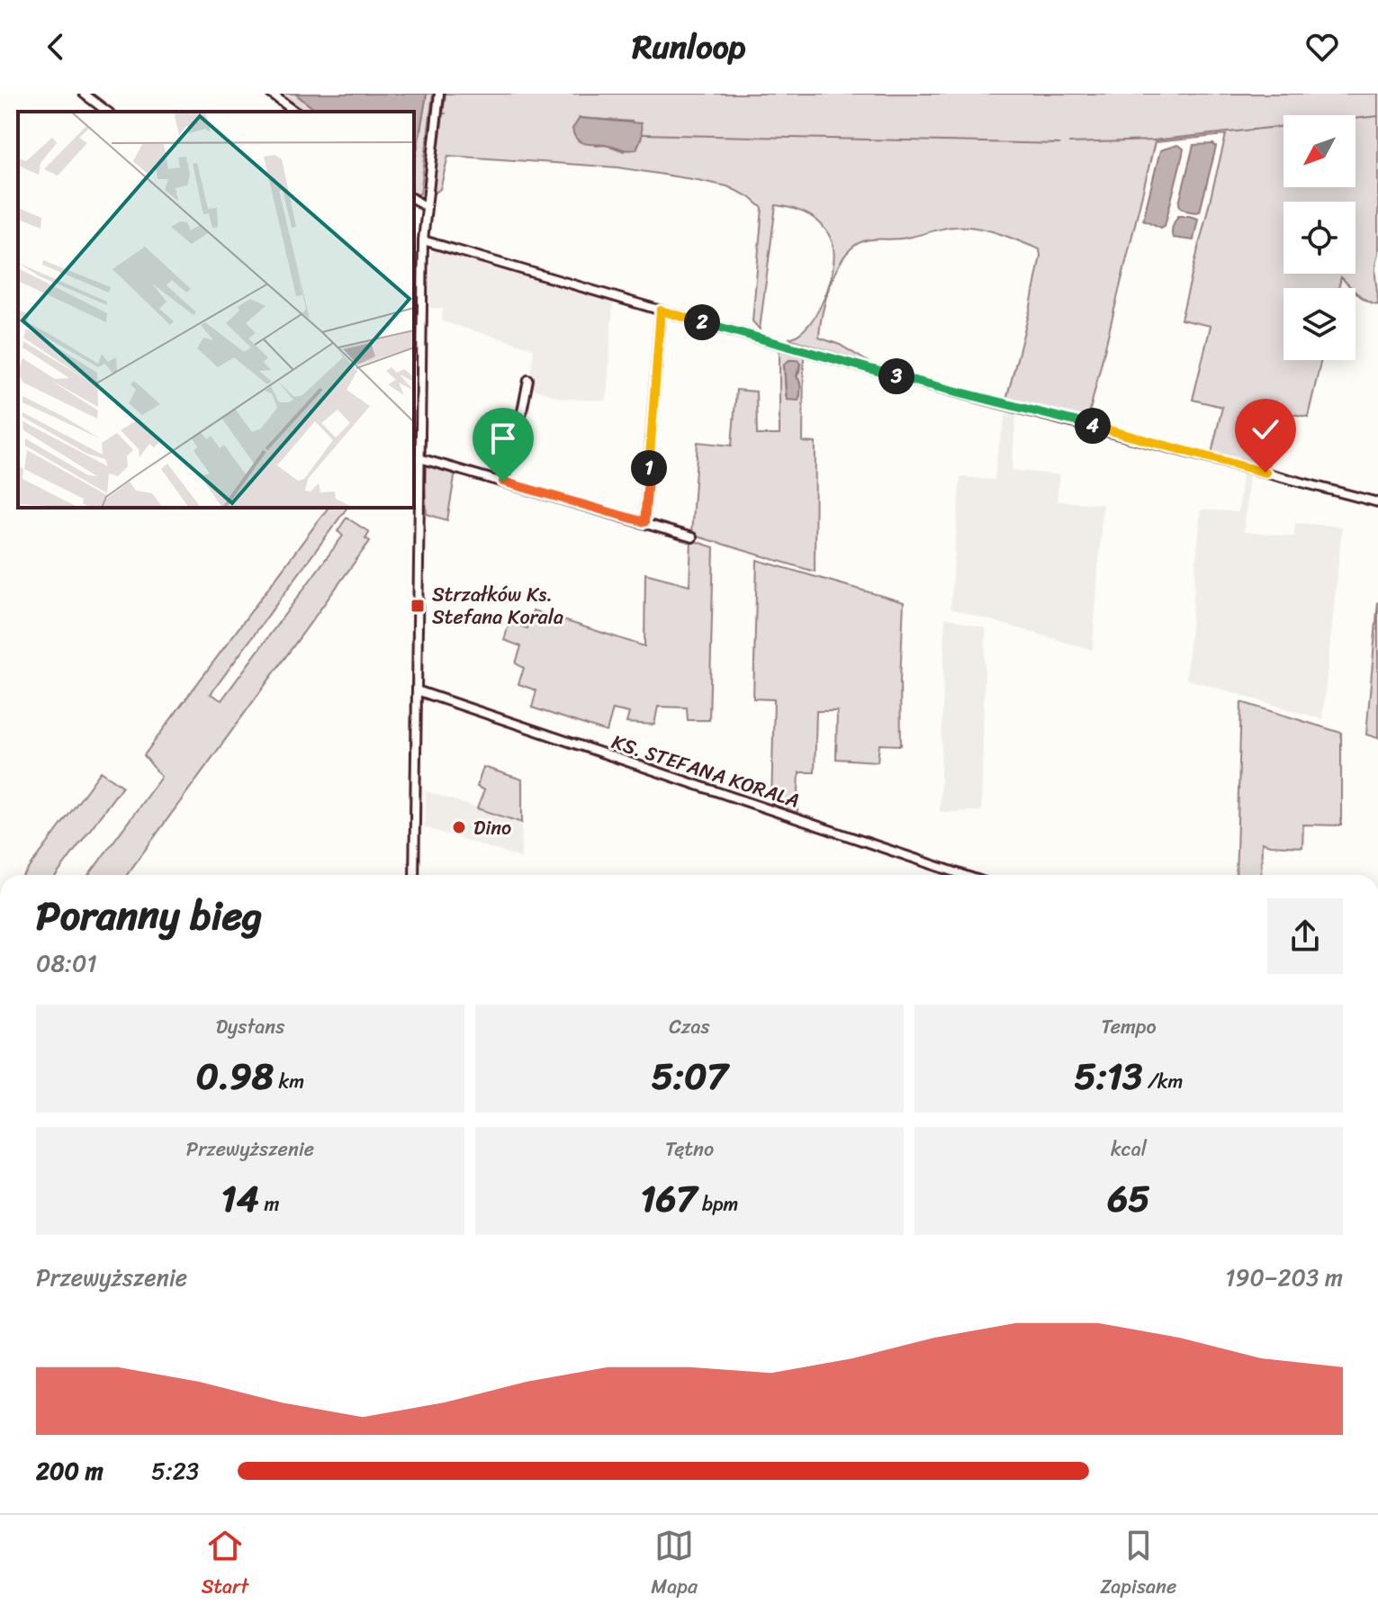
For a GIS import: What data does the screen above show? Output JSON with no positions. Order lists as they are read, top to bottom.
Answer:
{
  "streets": {
    "street": ["KS. STEFANA KORALA"]
  },
  "places": {
    "transit": ["Strzałków Ks. Stefana Korala"],
    "other": ["Dino"]
  },
  "north": "bottom left",
  "page": {
    "header": "Runloop",
    "pins": [
      "2",
      "3",
      "4",
      "1"
    ],
    "heading": ["Poranny bieg", "08:01"],
    "stats": [
      ["Dystans", "0.98 km"],
      ["Czas", "5:07"],
      ["Tempo", "5:13 /km"],
      ["Przewyższenie", "14 m"],
      ["Tętno", "167 bpm"],
      ["kcal", "65"]
    ],
    "chart": ["Przewyższenie", "190–203 m"],
    "list": [
      {
        "name": "200 m",
        "note": "5:23"
      }
    ],
    "tabs": ["Start", "Mapa", "Zapisane"]
  }
}
